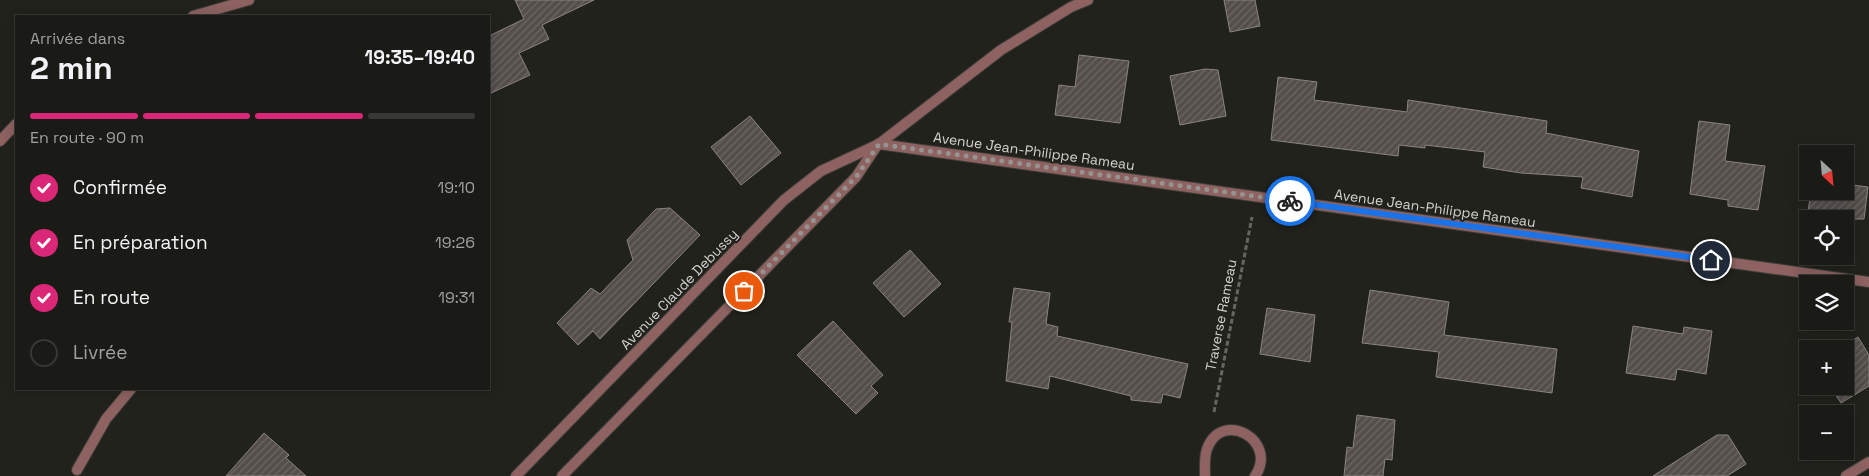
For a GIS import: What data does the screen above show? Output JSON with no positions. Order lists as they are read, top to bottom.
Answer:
{
  "streets": {
    "street": ["Avenue Jean-Philippe Rameau", "Avenue Claude Debussy"],
    "path": ["Traverse Rameau"]
  },
  "crossings": [
    ["Avenue Jean-Philippe Rameau", "Avenue Claude Debussy"],
    ["Avenue Jean-Philippe Rameau", "Traverse Rameau"]
  ],
  "north": "bottom right",
  "page": {
    "heading": ["2 min", "Arrivée dans", "19:35–19:40"],
    "bar": "En route · 90 m",
    "map_buttons": ["+", "−"],
    "list": [
      ["Confirmée", "19:10"],
      ["En préparation", "19:26"],
      ["En route", "19:31"],
      "Livrée"
    ]
  }
}
